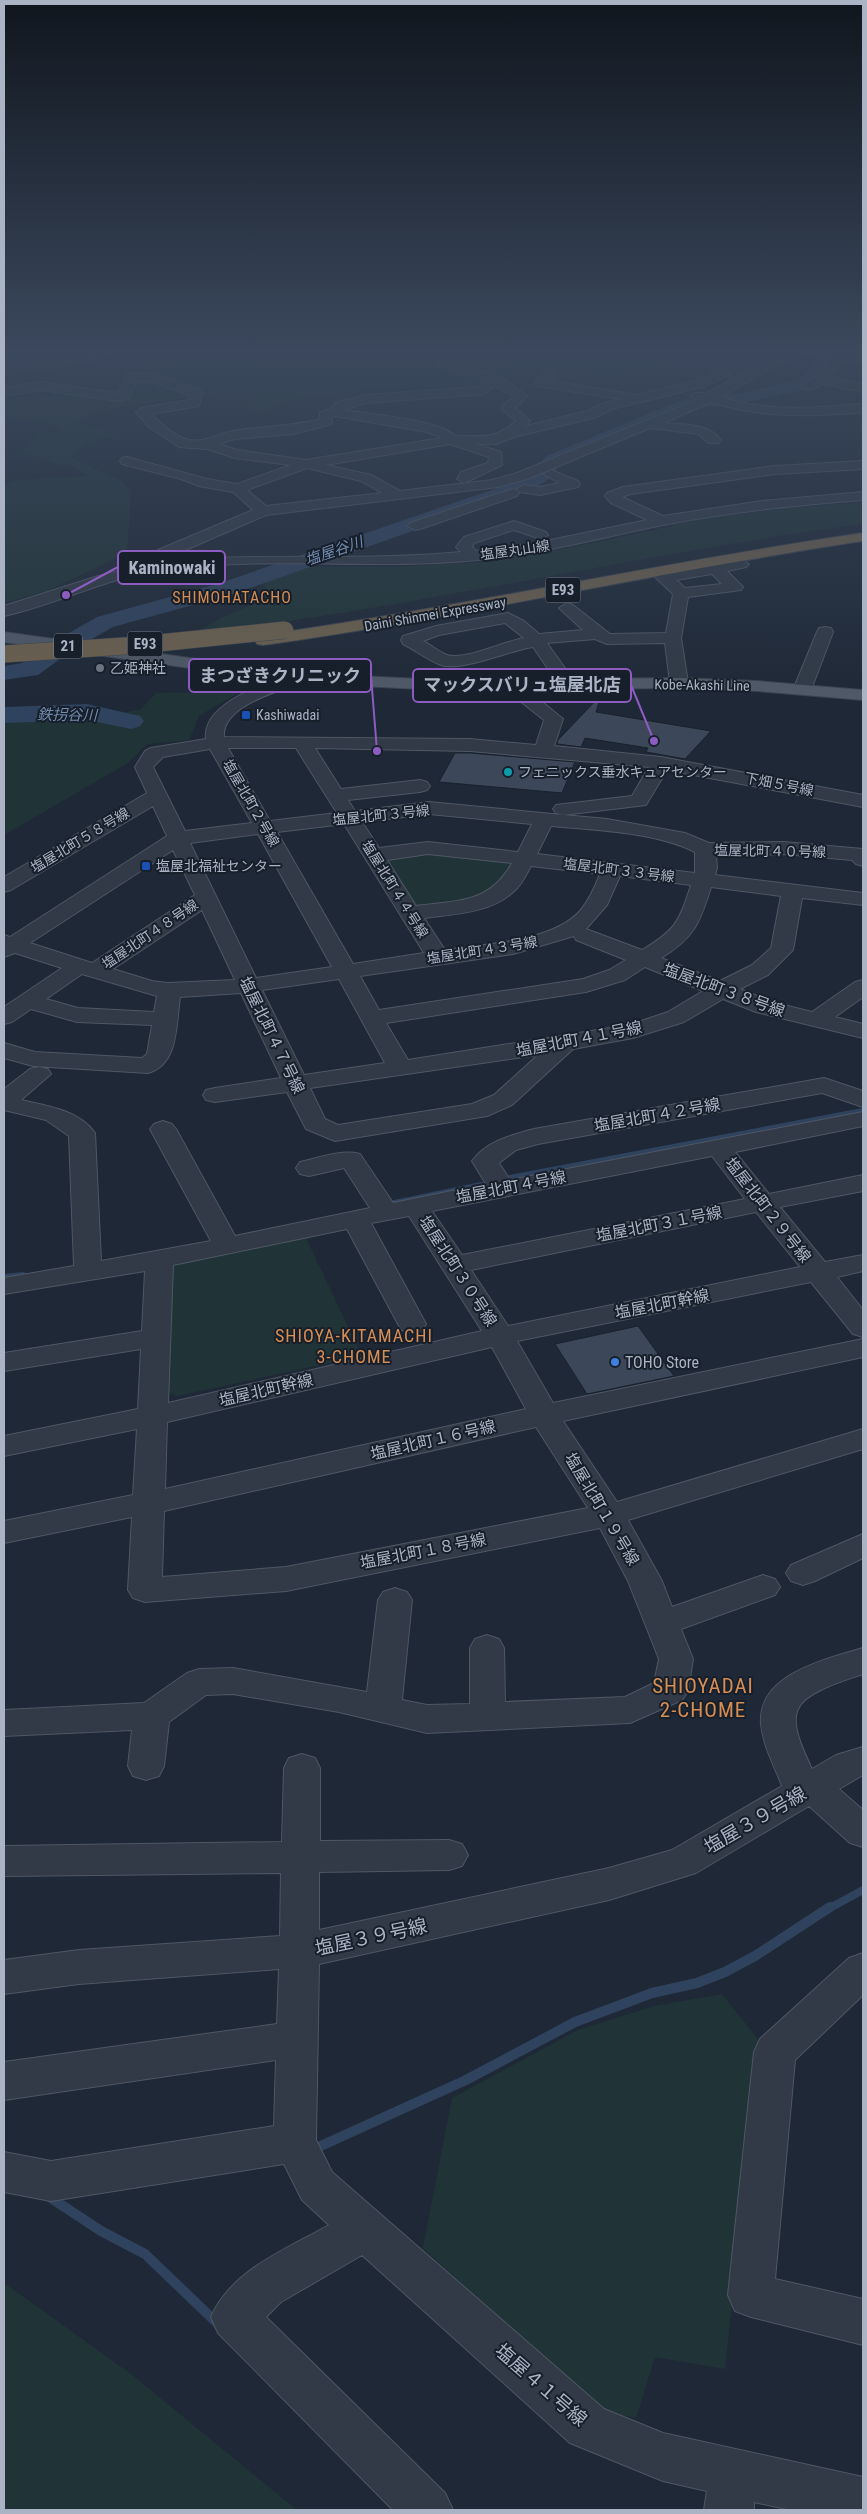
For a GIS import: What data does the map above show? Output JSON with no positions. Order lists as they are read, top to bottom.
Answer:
{
  "streets": {
    "highway": ["E93", "Daini Shinmei Expressway"],
    "main road": ["21", "Kobe-Akashi Line"],
    "street": [
      "塩屋丸山線",
      "下畑５号線",
      "塩屋北町２号線",
      "塩屋北町３号線",
      "塩屋北町５８号線",
      "塩屋北町４０号線",
      "塩屋北町３３号線",
      "塩屋北町４４号線",
      "塩屋北町４８号線",
      "塩屋北町４３号線",
      "塩屋北町３８号線",
      "塩屋北町４７号線",
      "塩屋北町４１号線",
      "塩屋北町４２号線",
      "塩屋北町４号線",
      "塩屋北町２９号線",
      "塩屋北町３１号線",
      "塩屋北町３０号線",
      "塩屋北町幹線",
      "塩屋北町１６号線",
      "塩屋北町１９号線",
      "塩屋北町１８号線",
      "塩屋３９号線",
      "塩屋４１号線"
    ]
  },
  "crossings": [
    ["Kobe-Akashi Line", "塩屋北町２号線"],
    ["下畑５号線", "塩屋北町４４号線"],
    ["塩屋北町２号線", "塩屋北町３号線"],
    ["塩屋北町２号線", "塩屋北町４３号線"],
    ["塩屋北町２号線", "塩屋北町４７号線"],
    ["塩屋北町２号線", "塩屋北町４１号線"],
    ["塩屋北町３号線", "塩屋北町４０号線"],
    ["塩屋北町３号線", "塩屋北町４４号線"],
    ["塩屋北町３号線", "塩屋北町４８号線"],
    ["塩屋北町３号線", "塩屋北町４３号線"],
    ["塩屋北町３号線", "塩屋北町４７号線"],
    ["塩屋北町５８号線", "塩屋北町４７号線"],
    ["塩屋北町３３号線", "塩屋北町４４号線"],
    ["塩屋北町３３号線", "塩屋北町４３号線"],
    ["塩屋北町３３号線", "塩屋北町４１号線"],
    ["塩屋北町４４号線", "塩屋北町４３号線"],
    ["塩屋北町４８号線", "塩屋北町４７号線"],
    ["塩屋北町３８号線", "塩屋北町４１号線"],
    ["塩屋北町４７号線", "塩屋北町４１号線"],
    ["塩屋北町４２号線", "塩屋北町４号線"],
    ["塩屋北町４号線", "塩屋北町２９号線"],
    ["塩屋北町４号線", "塩屋北町３０号線"],
    ["塩屋北町２９号線", "塩屋北町３１号線"],
    ["塩屋北町２９号線", "塩屋北町幹線"],
    ["塩屋北町３１号線", "塩屋北町３０号線"],
    ["塩屋北町３０号線", "塩屋北町幹線"],
    ["塩屋北町３０号線", "塩屋北町１９号線"],
    ["塩屋北町幹線", "塩屋北町１９号線"],
    ["塩屋北町幹線", "塩屋北町１８号線"],
    ["塩屋北町１６号線", "塩屋北町１９号線"],
    ["塩屋北町１６号線", "塩屋北町１８号線"],
    ["塩屋北町１９号線", "塩屋北町１８号線"],
    ["塩屋３９号線", "塩屋４１号線"]
  ],
  "districts": ["SHIMOHATACHO", "SHIOYA-KITAMACHI 3-CHOME", "SHIOYADAI 2-CHOME"],
  "water": ["塩屋谷川", "鉄拐谷川"],
  "places": {
    "other": [
      "Kaminowaki",
      "乙姫神社",
      "マックスバリュ塩屋北店",
      "まつざきクリニック",
      "フェニックス垂水キュアセンター",
      "TOHO Store"
    ],
    "transit": ["Kashiwadai", "塩屋北福祉センター"]
  }
}
